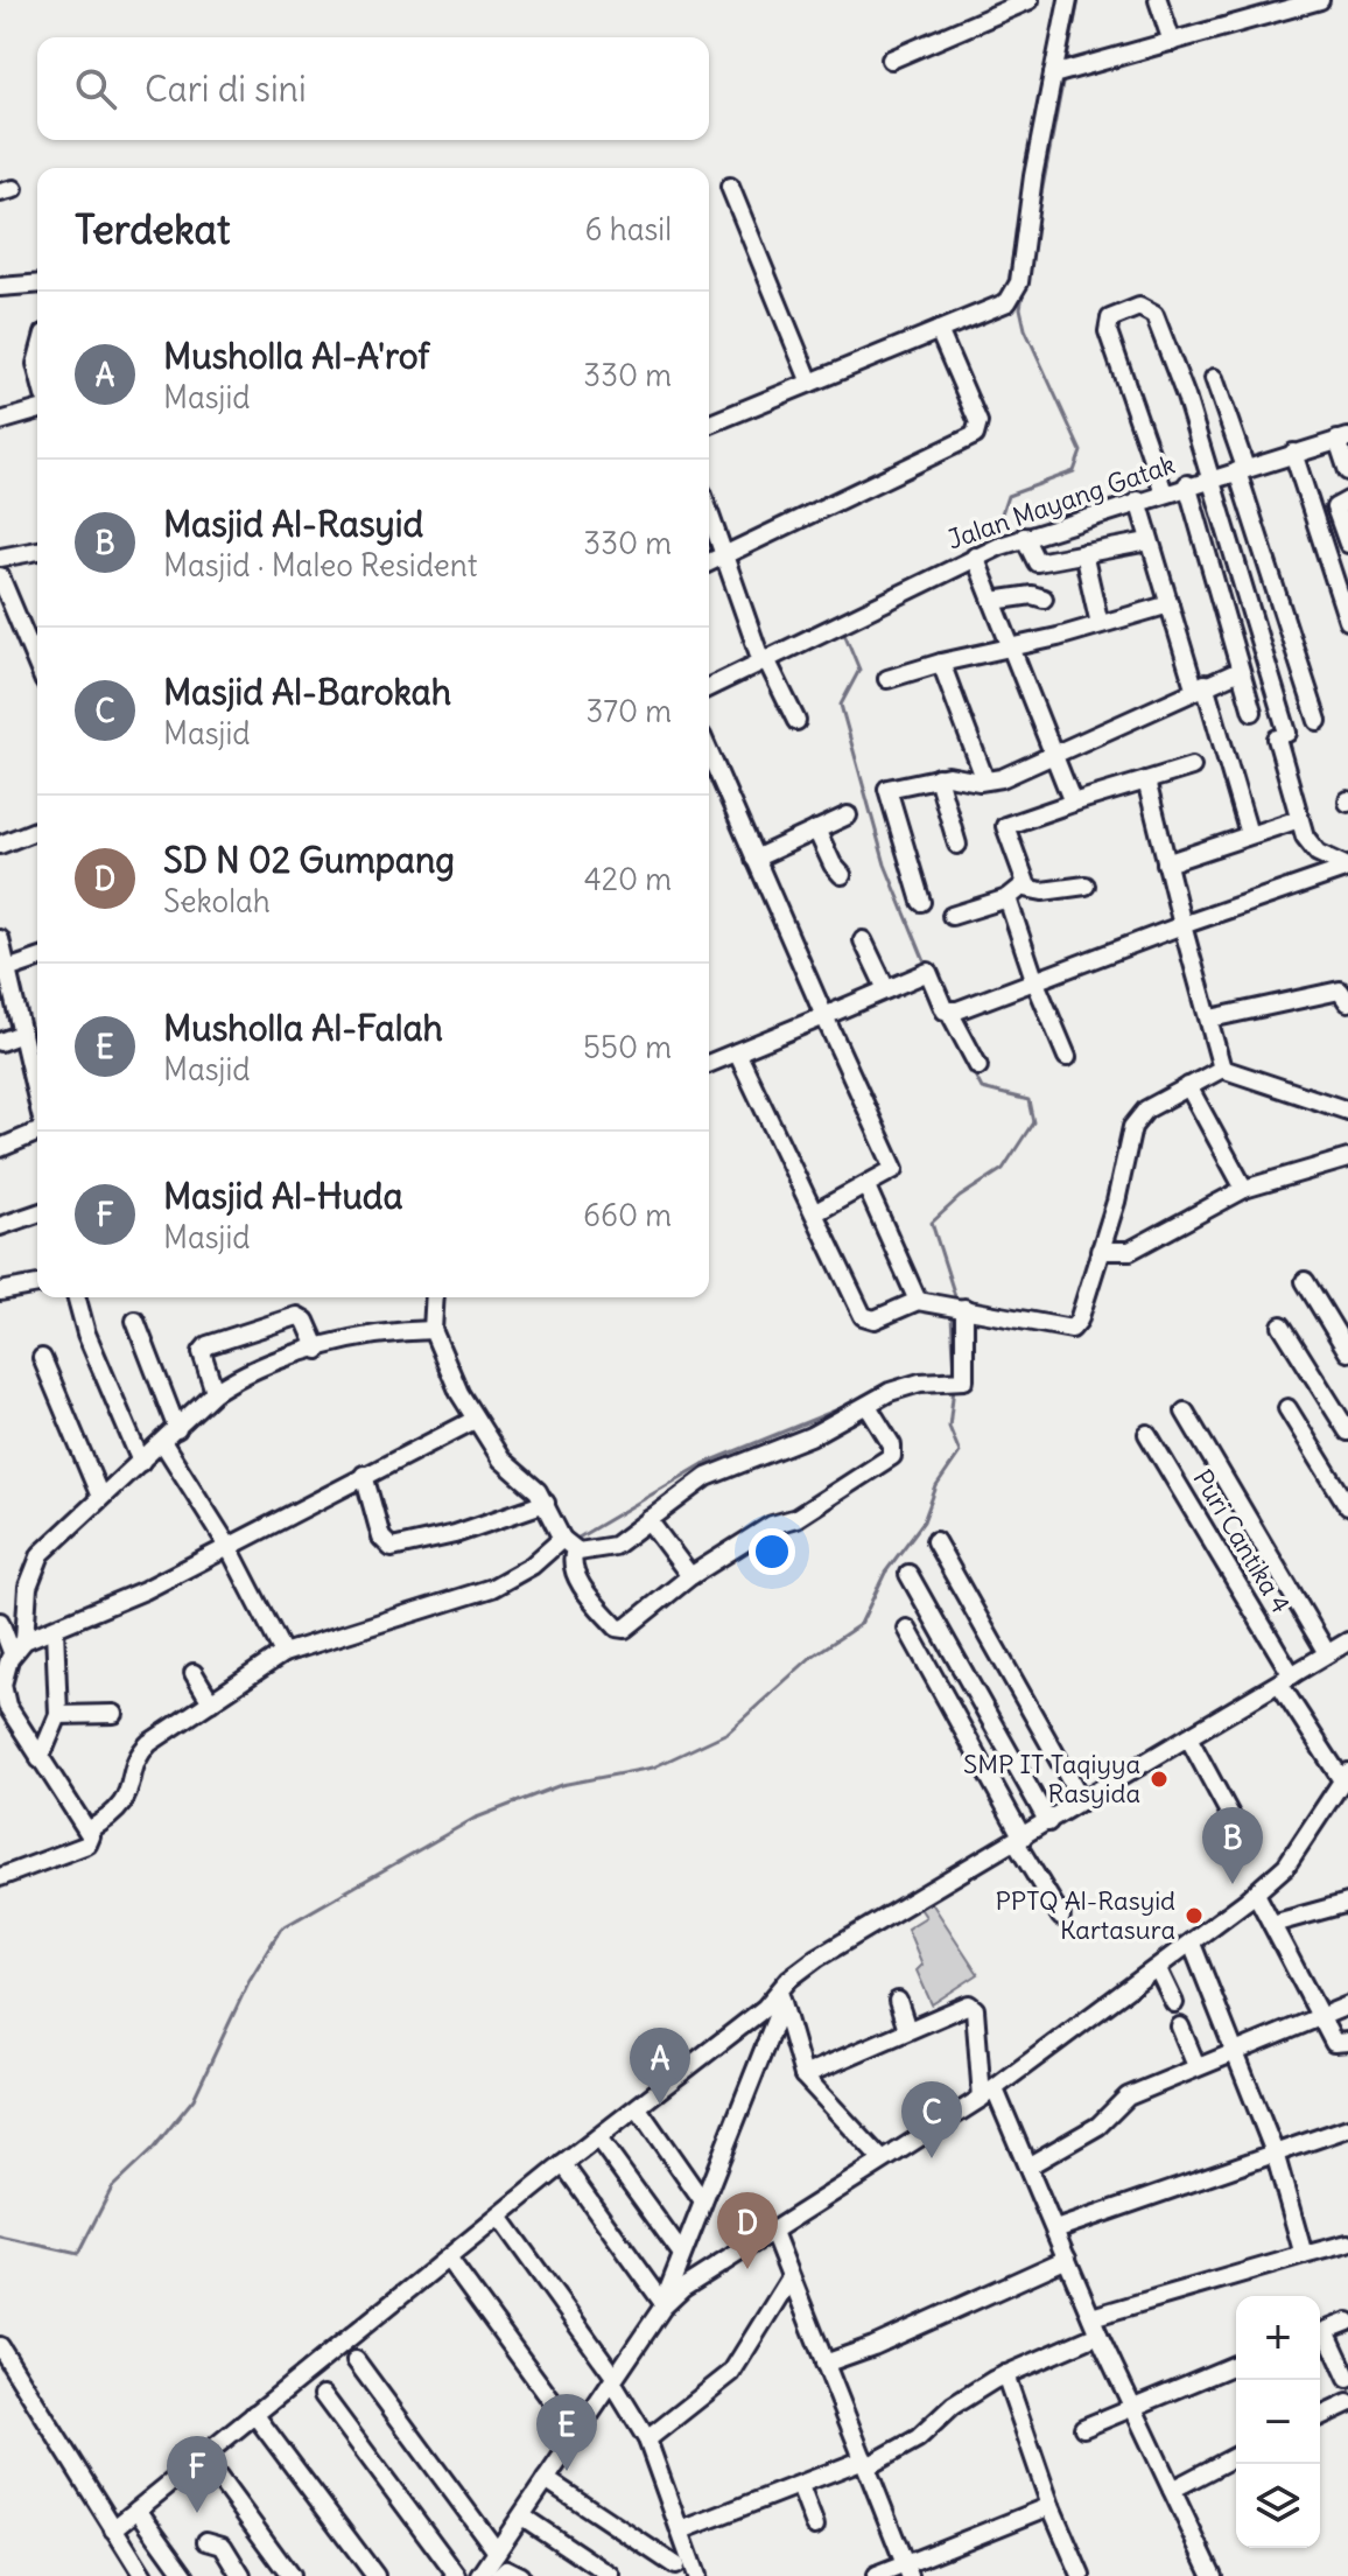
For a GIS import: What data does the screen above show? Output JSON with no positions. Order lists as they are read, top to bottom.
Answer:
{
  "streets": {
    "street": ["Jalan Mayang Gatak", "Puri Cantika 4"]
  },
  "places": ["SMP IT Taqiyya Rasyida", "PPTQ Al-Rasyid Kartasura"],
  "page": {
    "search": "Cari di sini",
    "heading": ["Terdekat", "6 hasil"],
    "list": [
      {
        "mark": "A",
        "name": "Musholla Al-A'rof",
        "note": "Masjid",
        "value": "330 m"
      },
      {
        "mark": "B",
        "name": "Masjid Al-Rasyid",
        "note": "Masjid · Maleo Resident",
        "value": "330 m"
      },
      {
        "mark": "C",
        "name": "Masjid Al-Barokah",
        "note": "Masjid",
        "value": "370 m"
      },
      {
        "mark": "D",
        "name": "SD N 02 Gumpang",
        "note": "Sekolah",
        "value": "420 m"
      },
      {
        "mark": "E",
        "name": "Musholla Al-Falah",
        "note": "Masjid",
        "value": "550 m"
      },
      {
        "mark": "F",
        "name": "Masjid Al-Huda",
        "note": "Masjid",
        "value": "660 m"
      }
    ],
    "pins": [
      "B",
      "A",
      "C",
      "D",
      "E",
      "F"
    ],
    "map_buttons": ["+", "−"]
  }
}
